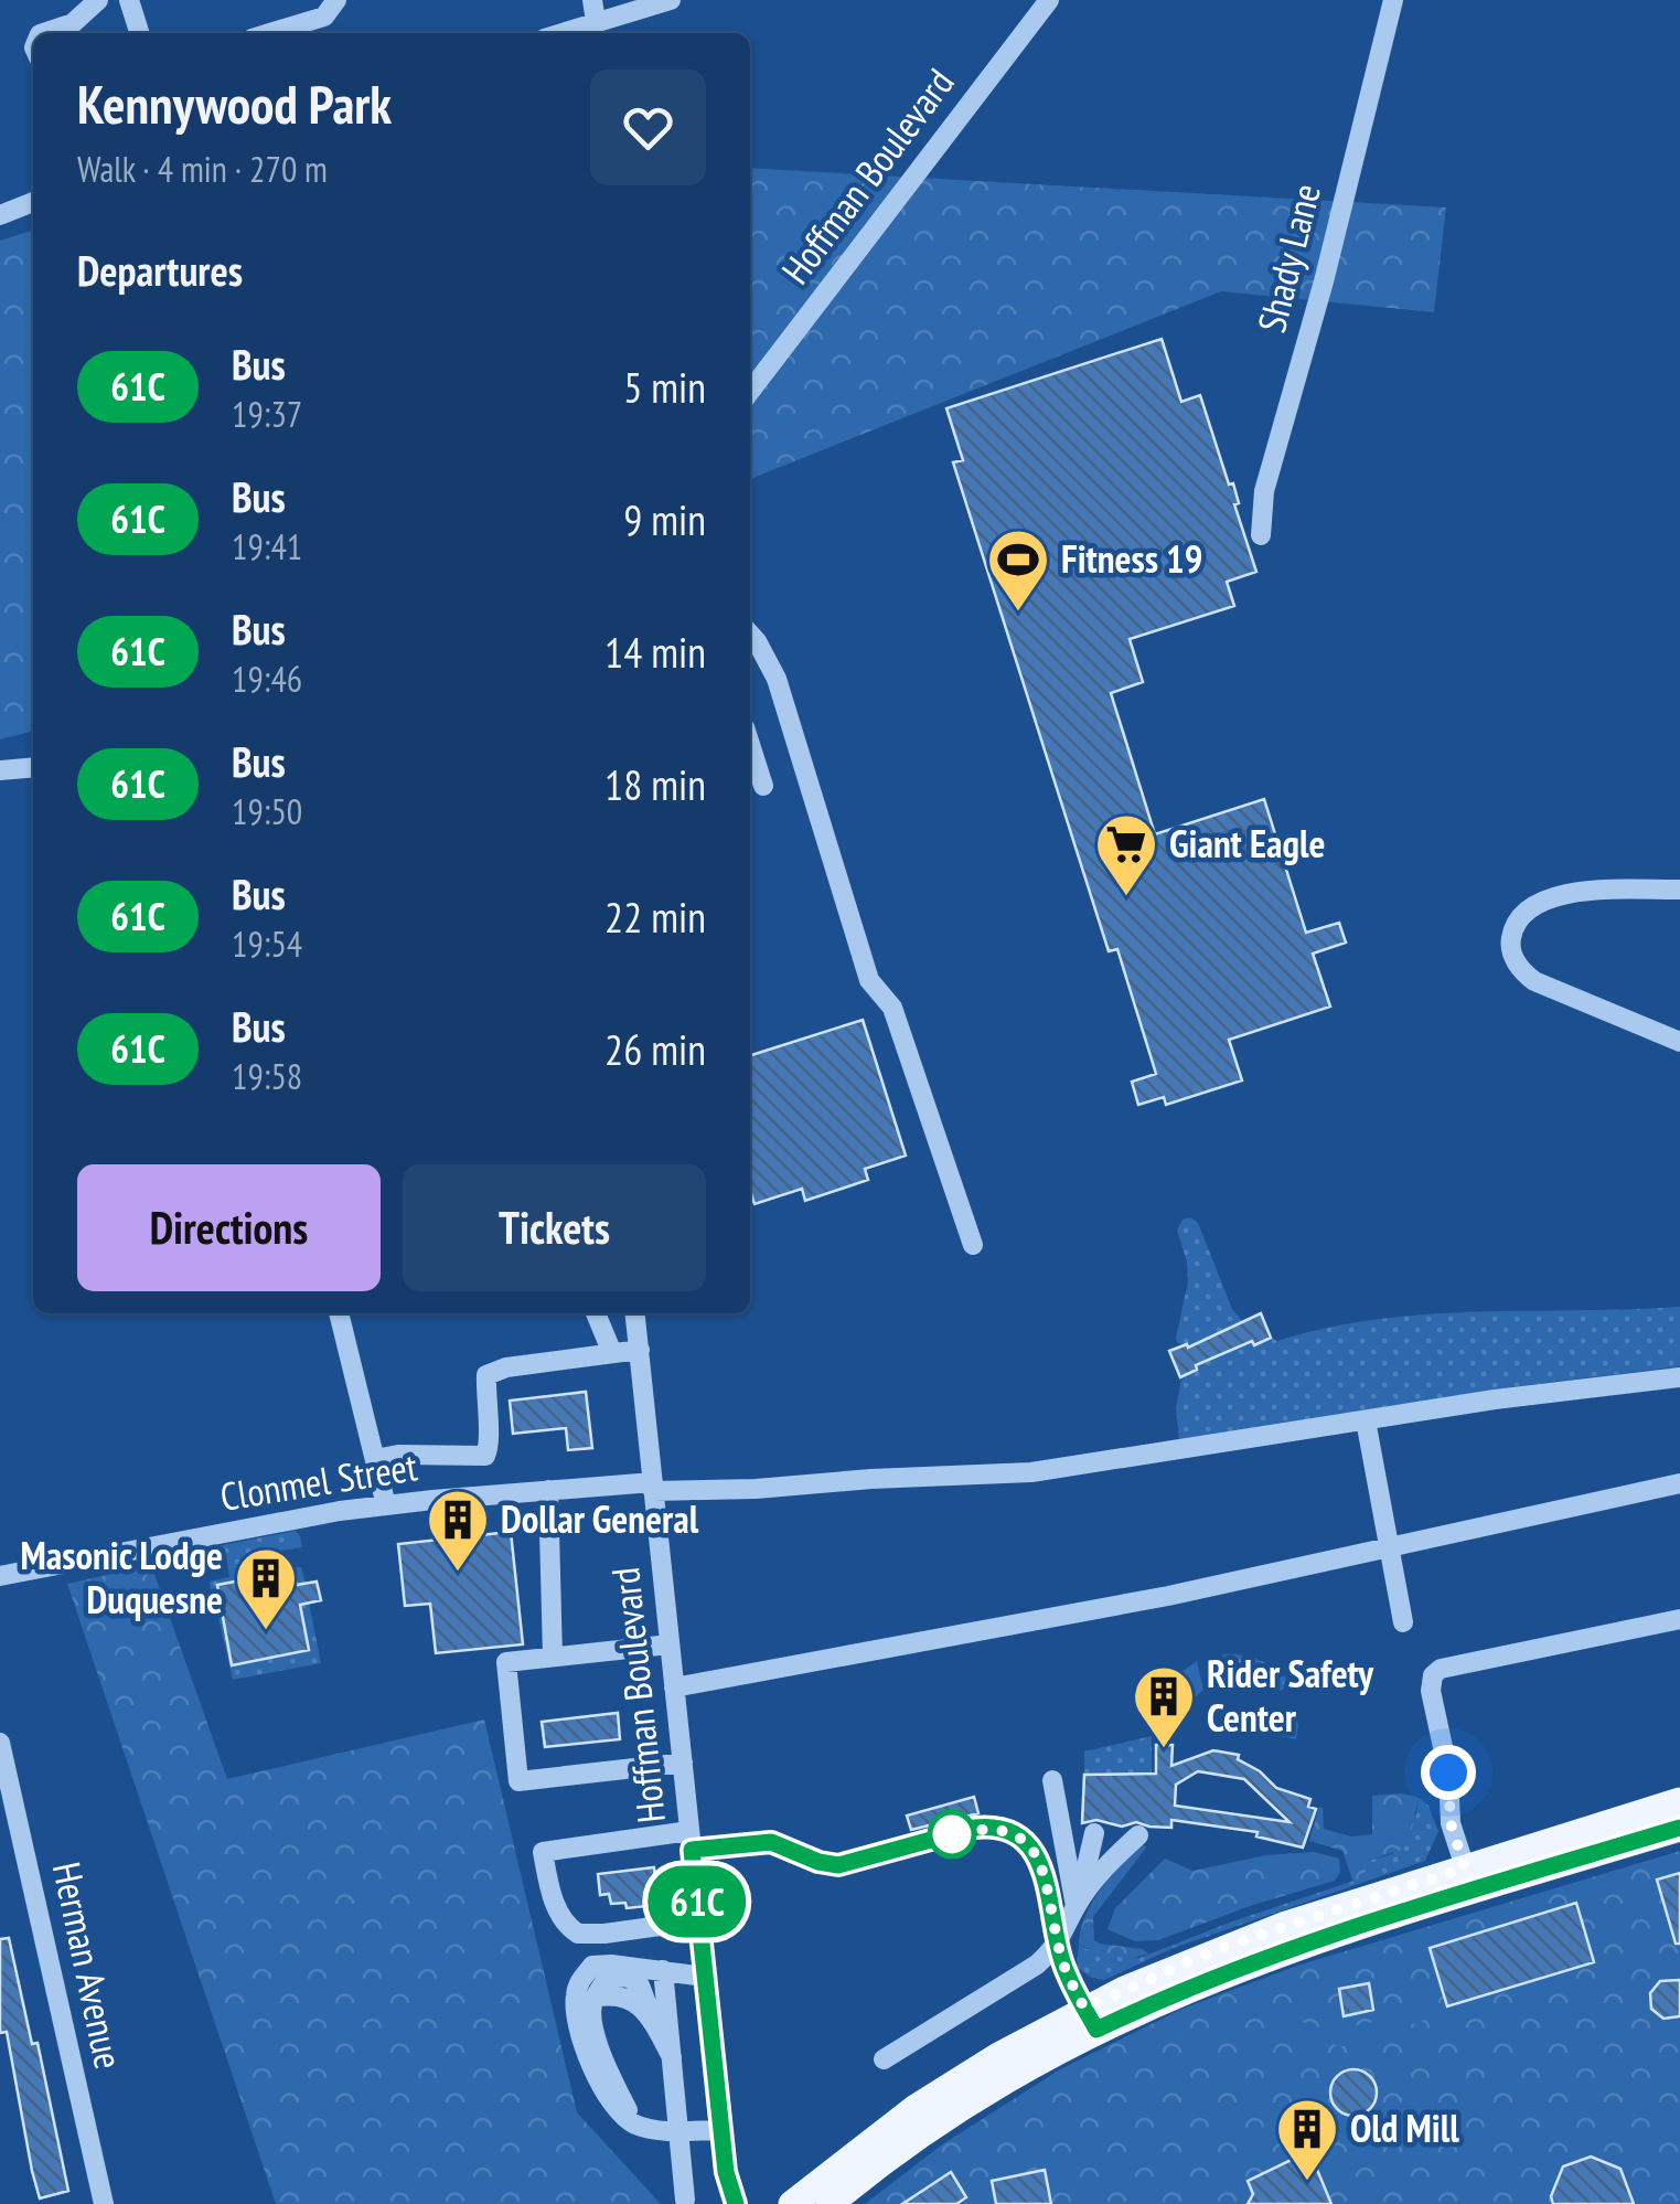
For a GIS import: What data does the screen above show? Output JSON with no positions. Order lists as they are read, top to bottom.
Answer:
{
  "streets": {
    "street": [
      "Hoffman Boulevard",
      "Shady Lane",
      "Clonmel Street",
      "Herman Avenue"
    ]
  },
  "crossings": [
    ["Hoffman Boulevard", "Clonmel Street"]
  ],
  "places": {
    "sports": ["Fitness 19"],
    "supermarket": ["Giant Eagle"],
    "building": [
      "Dollar General",
      "Masonic Lodge Duquesne",
      "Rider Safety Center",
      "Old Mill"
    ]
  },
  "lines": ["bus line 61C"],
  "page": {
    "on_map": "61C",
    "heading": [
      ["Kennywood Park", "Walk · 4 min · 270 m"],
      "Departures"
    ],
    "list": [
      {
        "mark": "61C",
        "name": "Bus",
        "note": "19:37",
        "value": "5 min"
      },
      {
        "mark": "61C",
        "name": "Bus",
        "note": "19:41",
        "value": "9 min"
      },
      {
        "mark": "61C",
        "name": "Bus",
        "note": "19:46",
        "value": "14 min"
      },
      {
        "mark": "61C",
        "name": "Bus",
        "note": "19:50",
        "value": "18 min"
      },
      {
        "mark": "61C",
        "name": "Bus",
        "note": "19:54",
        "value": "22 min"
      },
      {
        "mark": "61C",
        "name": "Bus",
        "note": "19:58",
        "value": "26 min"
      }
    ],
    "buttons": ["Directions", "Tickets"]
  }
}
